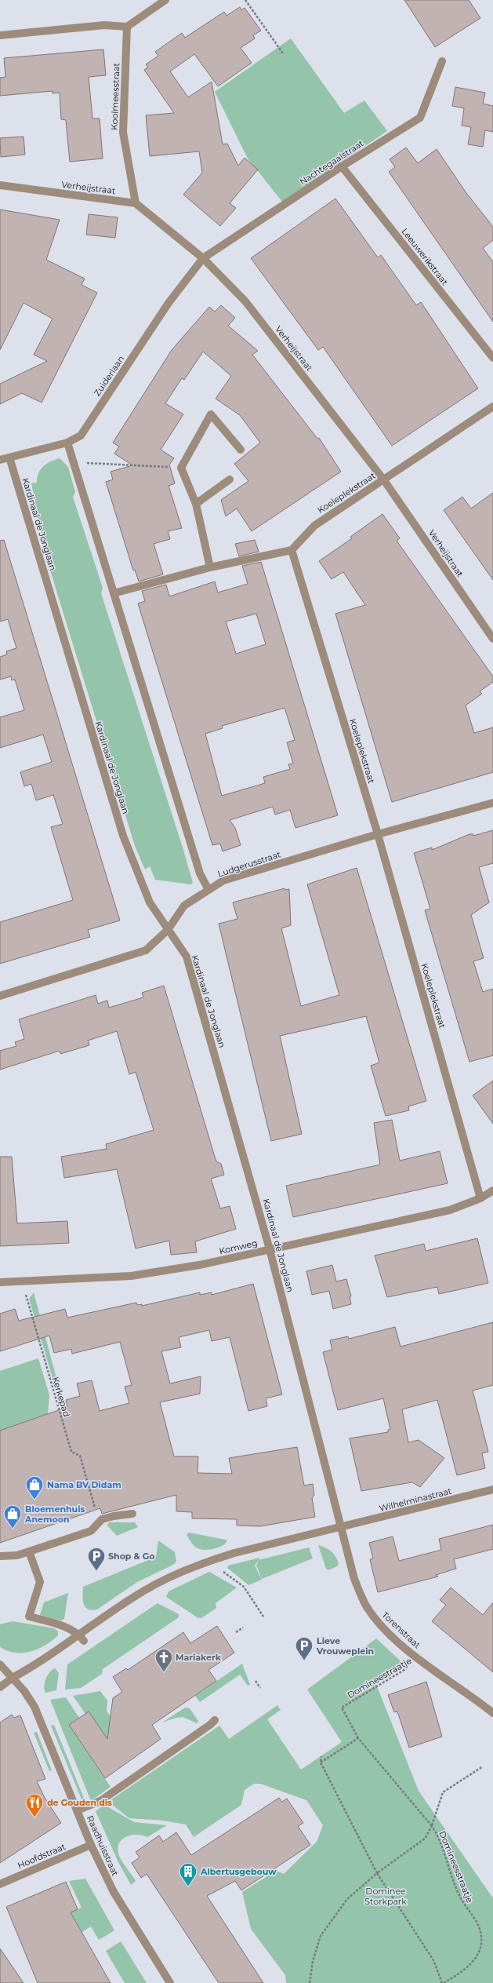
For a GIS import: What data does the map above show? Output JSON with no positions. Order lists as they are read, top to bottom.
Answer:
{
  "streets": {
    "street": [
      "Koolmeesstraat",
      "Nachtegaalstraat",
      "Verheijstraat",
      "Leeuwerikstraat",
      "Zuiderlaan",
      "Koeleplekstraat",
      "Kardinaal de Jonglaan",
      "Ludgerusstraat",
      "Komweg",
      "Wilhelminastraat",
      "Torenstraat",
      "Raadhuisstraat",
      "Hoofdstraat"
    ],
    "path": ["Kerkepad", "Domineestraatje", "Domineesstraatje"]
  },
  "crossings": [
    ["Koolmeesstraat", "Verheijstraat"],
    ["Nachtegaalstraat", "Verheijstraat"],
    ["Nachtegaalstraat", "Leeuwerikstraat"],
    ["Nachtegaalstraat", "Zuiderlaan"],
    ["Verheijstraat", "Zuiderlaan"],
    ["Verheijstraat", "Koeleplekstraat"],
    ["Zuiderlaan", "Kardinaal de Jonglaan"],
    ["Koeleplekstraat", "Ludgerusstraat"],
    ["Koeleplekstraat", "Komweg"],
    ["Kardinaal de Jonglaan", "Ludgerusstraat"],
    ["Kardinaal de Jonglaan", "Komweg"],
    ["Kardinaal de Jonglaan", "Wilhelminastraat"],
    ["Kardinaal de Jonglaan", "Torenstraat"],
    ["Komweg", "Kerkepad"],
    ["Wilhelminastraat", "Torenstraat"],
    ["Torenstraat", "Domineestraatje"],
    ["Domineestraatje", "Domineesstraatje"],
    ["Raadhuisstraat", "Hoofdstraat"]
  ],
  "parks": ["Dominee Storkpark"],
  "places": {
    "shop": ["Nama BV Didam", "Bloemenhuis Anemoon"],
    "parking": ["Shop & Go", "Lieve Vrouweplein"],
    "church": ["Mariakerk"],
    "restaurant": ["de Gouden dis"],
    "building": ["Albertusgebouw"]
  }
}
